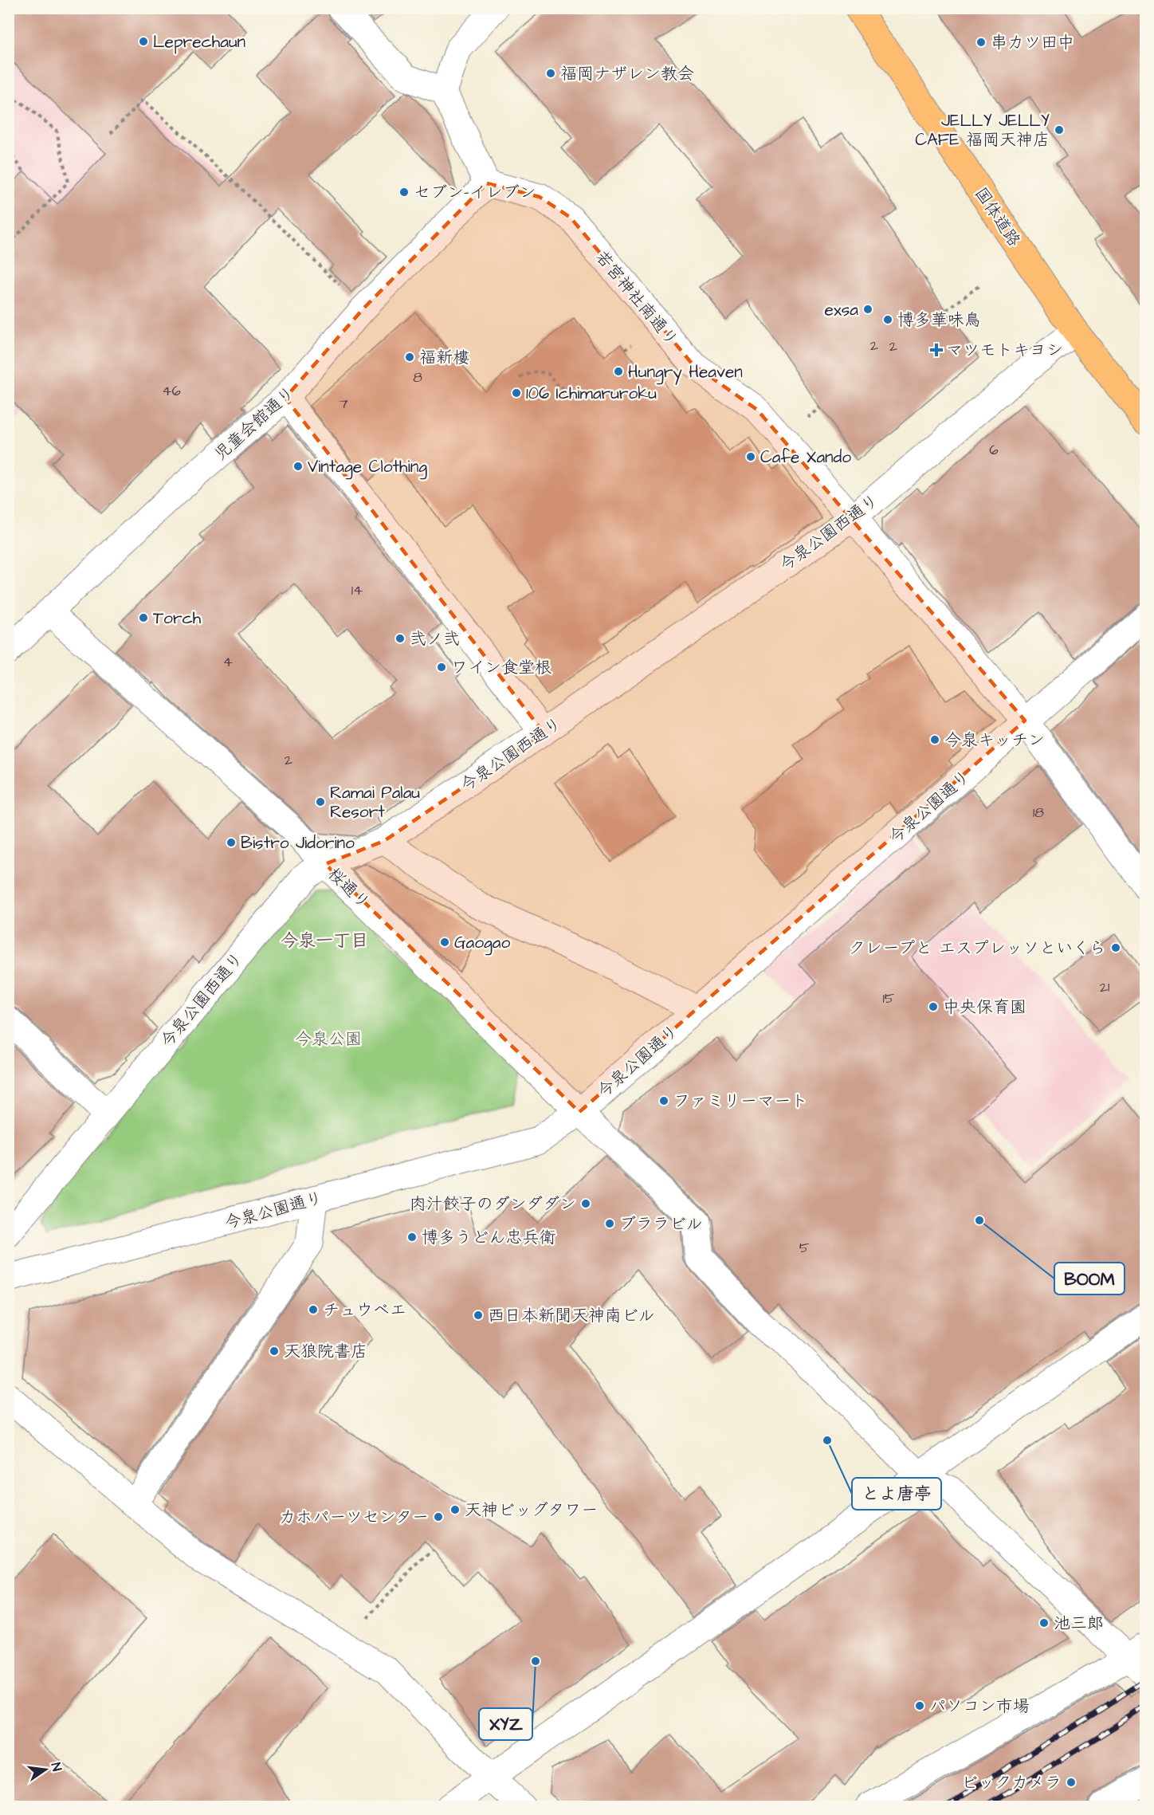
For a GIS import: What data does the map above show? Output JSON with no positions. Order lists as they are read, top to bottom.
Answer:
{
  "streets": {
    "highway": ["国体道路"],
    "street": [
      "若宮神社南通り",
      "児童会館通り",
      "今泉公園西通り",
      "今泉公園通り",
      "桜通り"
    ]
  },
  "crossings": [
    ["国体道路", "今泉公園西通り"],
    ["若宮神社南通り", "児童会館通り"],
    ["若宮神社南通り", "今泉公園西通り"],
    ["若宮神社南通り", "今泉公園通り"],
    ["児童会館通り", "桜通り"],
    ["今泉公園西通り", "桜通り"],
    ["今泉公園通り", "桜通り"]
  ],
  "districts": ["今泉一丁目"],
  "parks": ["今泉公園"],
  "places": {
    "other": [
      "Leprechaun",
      "串カツ田中",
      "福岡ナザレン教会",
      "JELLY JELLY CAFE 福岡天神店",
      "セブン-イレブン",
      "exsa",
      "博多華味鳥",
      "福新樓",
      "Hungry Heaven",
      "106 Ichimaruroku",
      "Cafe Xando",
      "Vintage Clothing",
      "Torch",
      "弐ノ弐",
      "ワイン食堂根",
      "今泉キッチン",
      "Ramai Palau Resort",
      "Bistro Jidorino",
      "Gaogao",
      "クレープと エスプレッソといくら",
      "中央保育園",
      "ファミリーマート",
      "肉汁餃子のダンダダン",
      "BOOM",
      "ブララビル",
      "博多うどん忠兵衛",
      "チュウベエ",
      "西日本新聞天神南ビル",
      "天狼院書店",
      "とよ唐亭",
      "天神ビッグタワー",
      "カホパーツセンター",
      "池三郎",
      "XYZ",
      "パソコン市場",
      "ビックカメラ"
    ],
    "health": ["マツモトキヨシ"]
  },
  "house_numbers": [
    "2",
    "2",
    "8",
    "46",
    "7",
    "6",
    "14",
    "4",
    "2",
    "18",
    "21",
    "15",
    "5"
  ],
  "north": "right"
}
